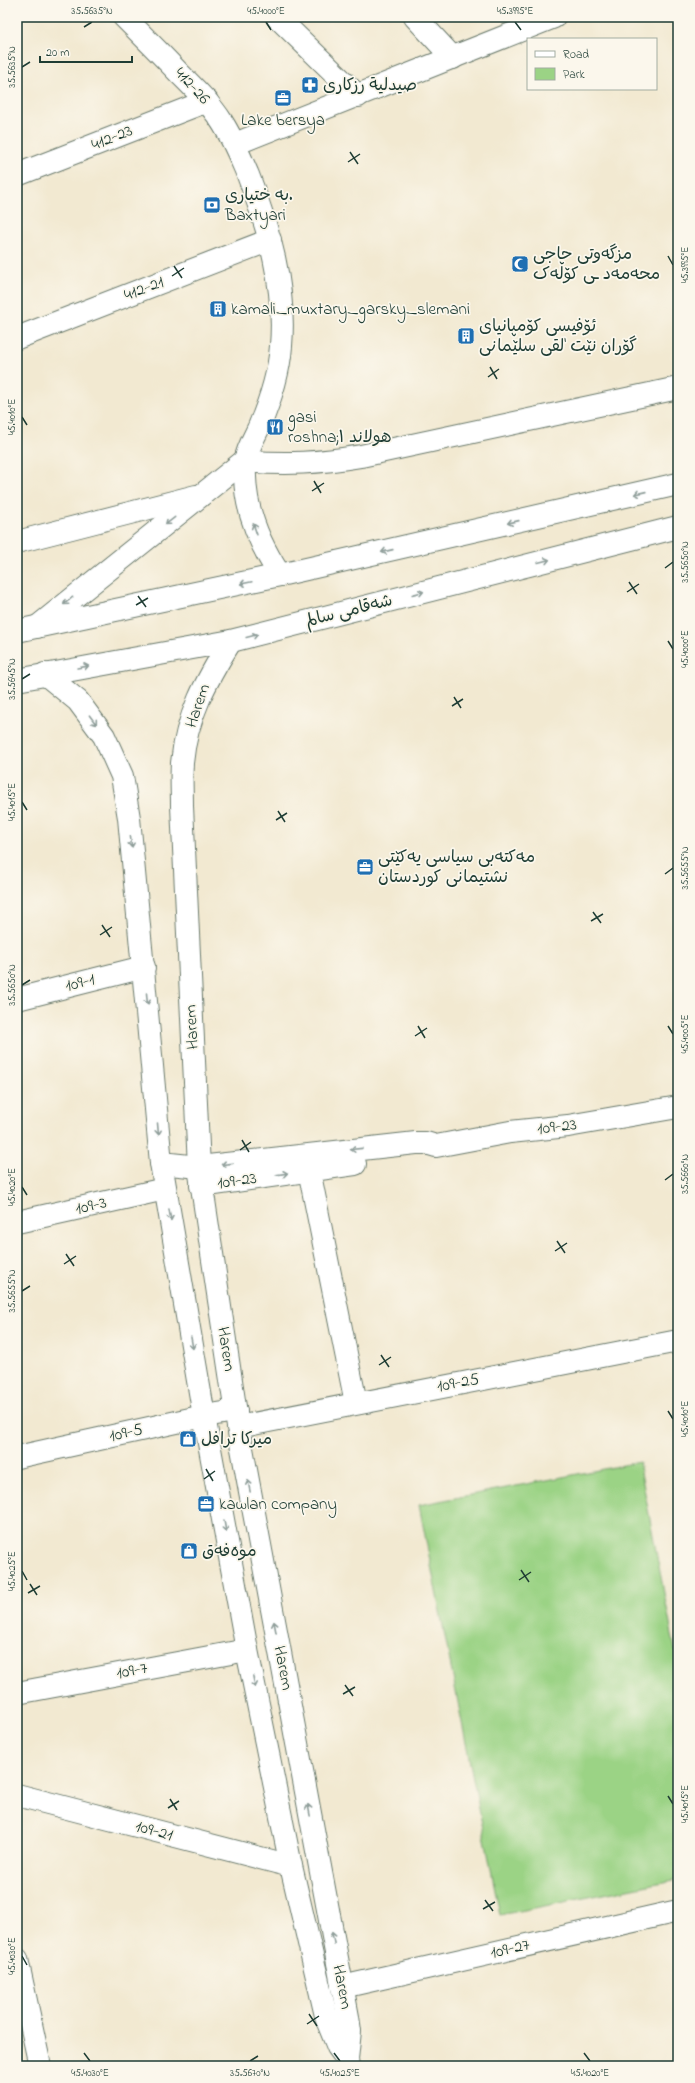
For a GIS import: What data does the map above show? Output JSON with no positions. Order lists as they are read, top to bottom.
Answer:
{
  "streets": {
    "street": [
      "412-26",
      "412-23",
      "412-21",
      "شەقامی سالم",
      "Harem",
      "109-1",
      "109-23",
      "109-3",
      "109-25",
      "109-5",
      "109-7",
      "109-21",
      "109-27"
    ]
  },
  "crossings": [
    ["412-26", "412-23"],
    ["412-26", "412-21"],
    ["شەقامی سالم", "Harem"],
    ["Harem", "109-1"],
    ["Harem", "109-23"],
    ["Harem", "109-3"],
    ["Harem", "109-25"],
    ["Harem", "109-5"],
    ["Harem", "109-7"],
    ["Harem", "109-21"],
    ["Harem", "109-27"],
    ["109-25", "109-5"]
  ],
  "places": {
    "pharmacy": ["صیدلیة رزکاری"],
    "office": ["Lake bersya", "مەکتەبی سیاسی یەکێتی نشتیمانی کوردستان", "kawlan company"],
    "bank": ["به ختیاری. Baxtyari"],
    "mosque": ["مزگەوتی حاجی محەمەد ـی کۆڵەک"],
    "building": ["kamali_muxtary_garsky_slemani", "ئۆفیسی کۆمپانیای گۆران نێت 'لقی سلێمانی"],
    "restaurant": ["gasi roshna;ھولاند ١"],
    "shop": ["ميركا ترافل", "موەفەق"]
  },
  "legend": ["Road", "Park"],
  "scale_bar": "20 m",
  "coordinates": [
    "35.5635°N",
    "45.4000°E",
    "45.3995°E",
    "45.4010°E",
    "35.5650°N",
    "35.5645°N",
    "45.4015°E",
    "35.5655°N",
    "45.4005°E",
    "35.5660°N",
    "45.4020°E",
    "45.4025°E",
    "45.4030°E",
    "35.5670°N"
  ]
}
